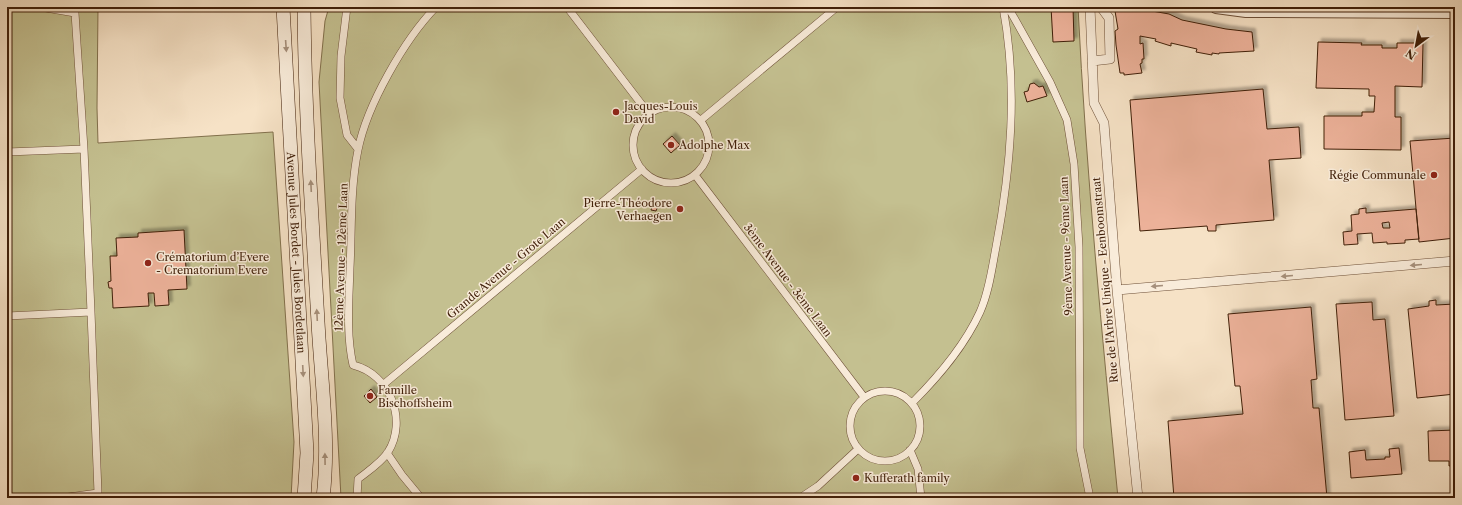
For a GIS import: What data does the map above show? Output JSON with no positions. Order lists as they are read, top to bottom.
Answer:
{
  "streets": {
    "main road": ["Avenue Jules Bordet - Jules Bordetlaan"],
    "street": [
      "9ème Avenue - 9ème Laan",
      "12ème Avenue - 12ème Laan",
      "Grande Avenue - Grote Laan",
      "3ème Avenue - 3ème Laan",
      "Rue de l'Arbre Unique - Eenboomstraat"
    ]
  },
  "crossings": [
    ["12ème Avenue - 12ème Laan", "Grande Avenue - Grote Laan"],
    ["Grande Avenue - Grote Laan", "3ème Avenue - 3ème Laan"]
  ],
  "places": [
    "Jacques-Louis David",
    "Adolphe Max",
    "Régie Communale",
    "Pierre-Théodore Verhaegen",
    "Crématorium d’Evere - Crematorium Evere",
    "Famille Bischoffsheim",
    "Kufferath family"
  ],
  "north": "bottom left"
}
